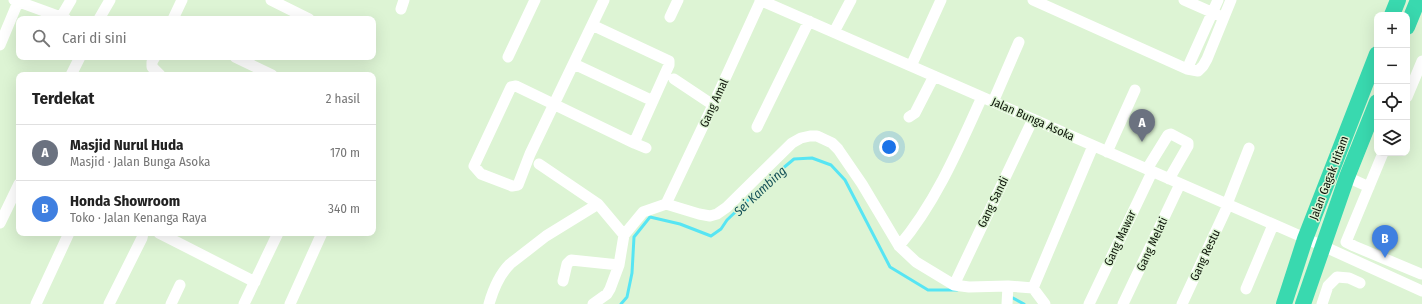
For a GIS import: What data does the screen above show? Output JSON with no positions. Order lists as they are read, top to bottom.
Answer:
{
  "streets": {
    "highway": ["Jalan Gagak Hitam"],
    "street": [
      "Gang Amal",
      "Jalan Bunga Asoka",
      "Gang Sandi",
      "Gang Mawar",
      "Gang Melati",
      "Gang Restu"
    ]
  },
  "crossings": [
    ["Gang Amal", "Jalan Bunga Asoka"],
    ["Jalan Bunga Asoka", "Jalan Gagak Hitam"],
    ["Jalan Bunga Asoka", "Gang Sandi"],
    ["Jalan Bunga Asoka", "Gang Mawar"],
    ["Jalan Bunga Asoka", "Gang Melati"],
    ["Jalan Bunga Asoka", "Gang Restu"]
  ],
  "water": ["Sei Kambing"],
  "page": {
    "map_buttons": ["+", "−"],
    "search": "Cari di sini",
    "heading": ["Terdekat", "2 hasil"],
    "pins": ["A", "B"],
    "list": [
      {
        "mark": "A",
        "name": "Masjid Nurul Huda",
        "note": "Masjid · Jalan Bunga Asoka",
        "value": "170 m"
      },
      {
        "mark": "B",
        "name": "Honda Showroom",
        "note": "Toko · Jalan Kenanga Raya",
        "value": "340 m"
      }
    ]
  }
}
